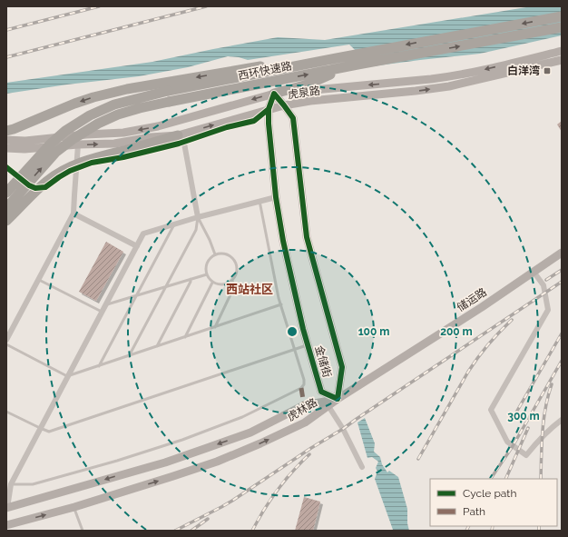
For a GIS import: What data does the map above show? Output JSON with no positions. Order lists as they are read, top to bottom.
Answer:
{
  "streets": {
    "highway": ["西环快速路"],
    "street": [
      "虎泉路",
      "储运路",
      "金储街",
      "虎林路"
    ]
  },
  "crossings": [
    ["虎泉路", "金储街"],
    ["储运路", "金储街"],
    ["储运路", "虎林路"],
    ["金储街", "虎林路"]
  ],
  "districts": ["西站社区"],
  "places": {
    "transit": ["白洋湾"]
  },
  "legend": ["Cycle path", "Path"],
  "rings": ["100 m", "200 m", "300 m"]
}
